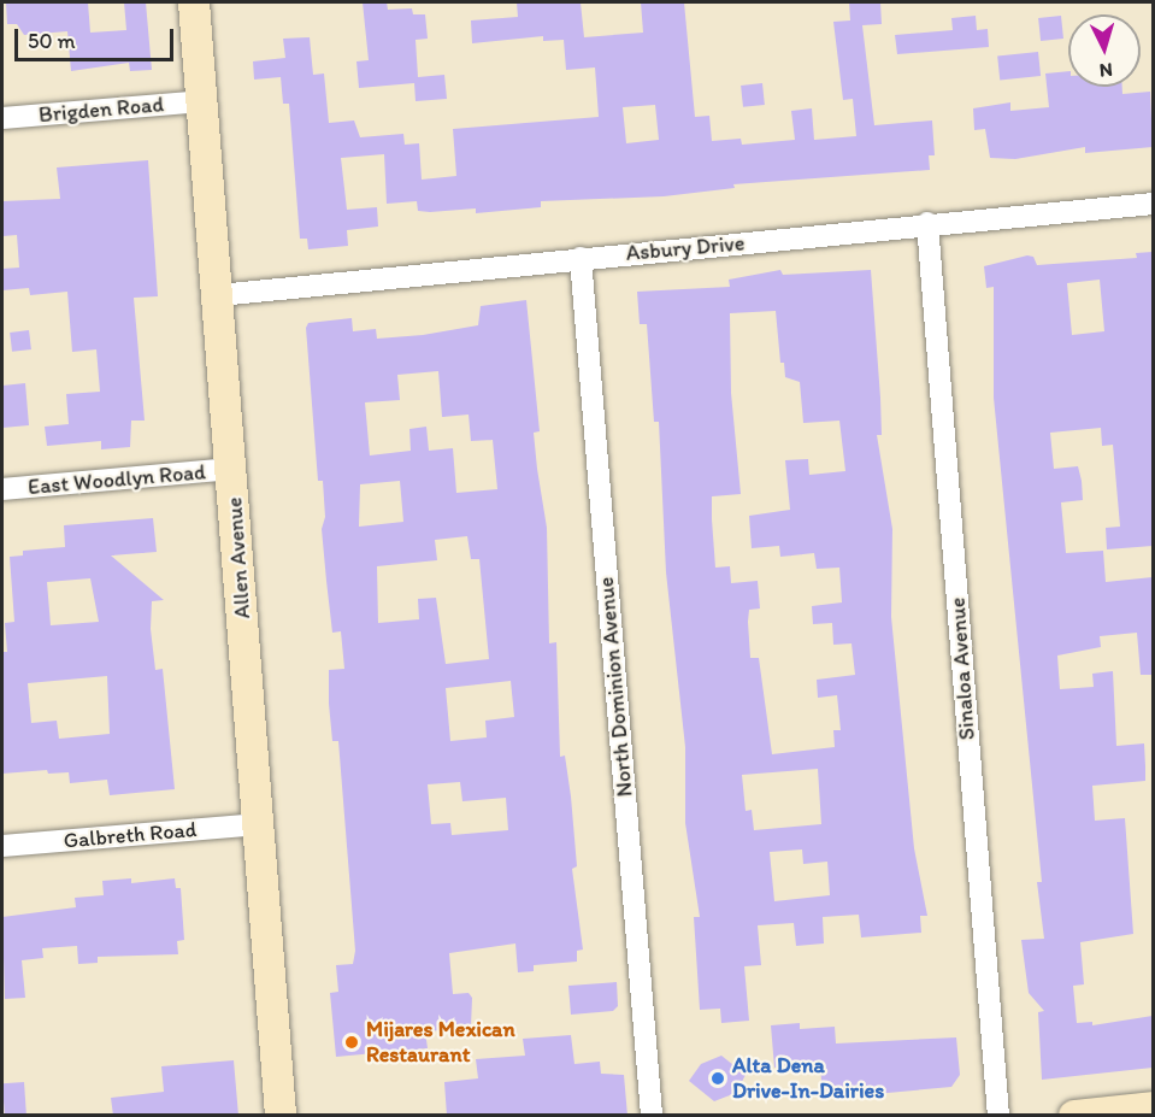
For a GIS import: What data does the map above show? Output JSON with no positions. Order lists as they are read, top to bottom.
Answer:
{
  "streets": {
    "street": [
      "Brigden Road",
      "Asbury Drive",
      "East Woodlyn Road",
      "Allen Avenue",
      "Sinaloa Avenue",
      "North Dominion Avenue",
      "Galbreth Road"
    ]
  },
  "crossings": [
    ["Brigden Road", "Allen Avenue"],
    ["Asbury Drive", "Allen Avenue"],
    ["Asbury Drive", "Sinaloa Avenue"],
    ["Asbury Drive", "North Dominion Avenue"],
    ["East Woodlyn Road", "Allen Avenue"],
    ["Allen Avenue", "Galbreth Road"]
  ],
  "places": ["Mijares Mexican Restaurant", "Alta Dena Drive-In-Dairies"],
  "scale_bar": "50 m",
  "north": "bottom"
}
